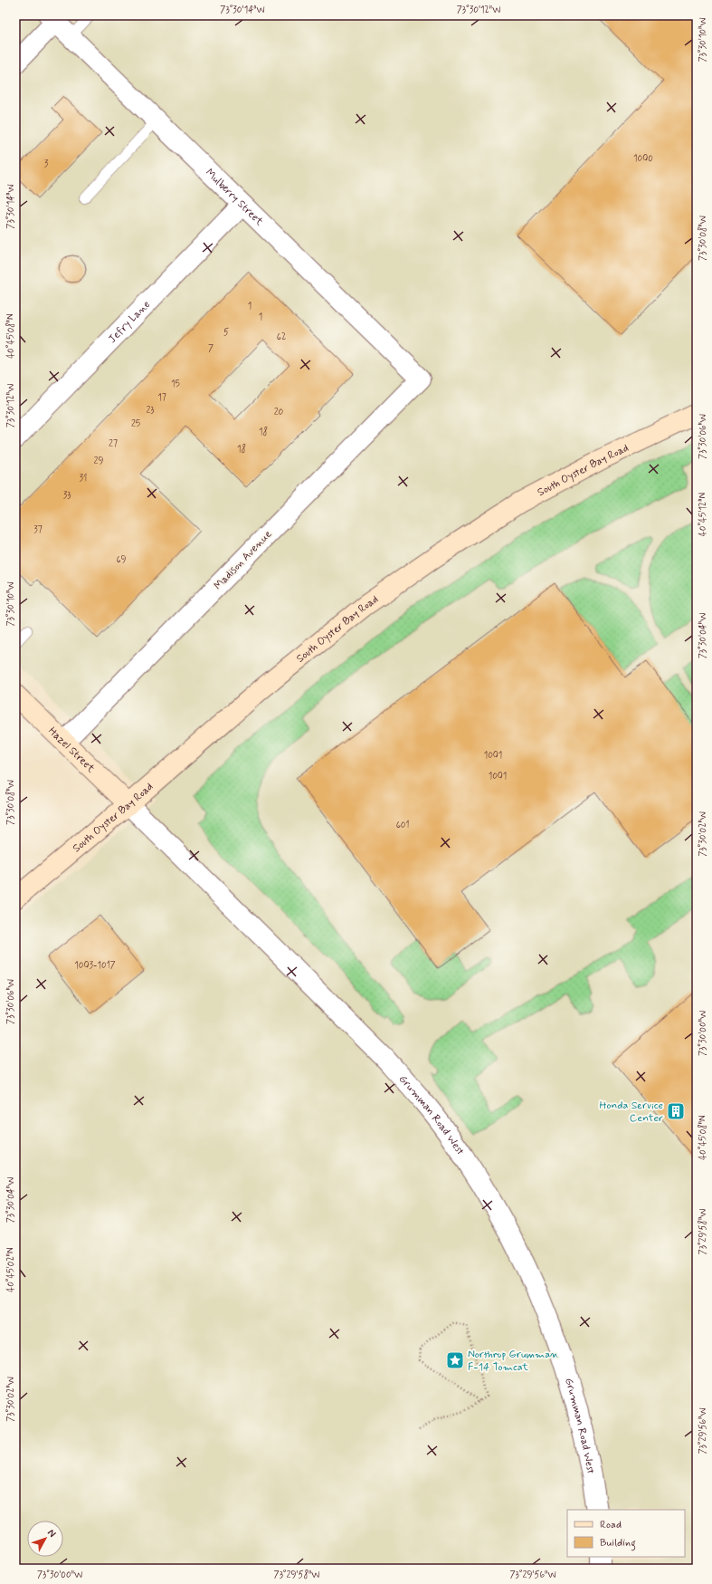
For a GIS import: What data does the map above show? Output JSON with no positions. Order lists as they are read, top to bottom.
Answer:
{
  "streets": {
    "main road": ["South Oyster Bay Road", "Hazel Street"],
    "street": [
      "Mulberry Street",
      "Jefry Lane",
      "Madison Avenue",
      "Grumman Road West"
    ]
  },
  "crossings": [
    ["Mulberry Street", "Jefry Lane"],
    ["Mulberry Street", "Madison Avenue"],
    ["South Oyster Bay Road", "Hazel Street"],
    ["South Oyster Bay Road", "Grumman Road West"],
    ["Madison Avenue", "Hazel Street"],
    ["Hazel Street", "Grumman Road West"]
  ],
  "places": {
    "building": ["Honda Service Center"],
    "place": ["Northrop Grumman F-14 Tomcat"]
  },
  "house_numbers": [
    "1000",
    "3",
    "1",
    "1",
    "5",
    "62",
    "7",
    "15",
    "17",
    "23",
    "20",
    "25",
    "18",
    "27",
    "18",
    "29",
    "31",
    "33",
    "37",
    "69",
    "1001",
    "1001",
    "601",
    "1003-1017"
  ],
  "legend": ["Road", "Building"],
  "north": "top right",
  "coordinates": [
    "73°30'14\"W",
    "73°30'12\"W",
    "73°30'10\"W",
    "73°30'08\"W",
    "40°45'08\"N",
    "73°30'06\"W",
    "40°45'12\"N",
    "73°30'04\"W",
    "73°30'02\"W",
    "73°30'00\"W",
    "73°29'58\"W",
    "40°45'02\"N",
    "73°29'56\"W"
  ]
}
